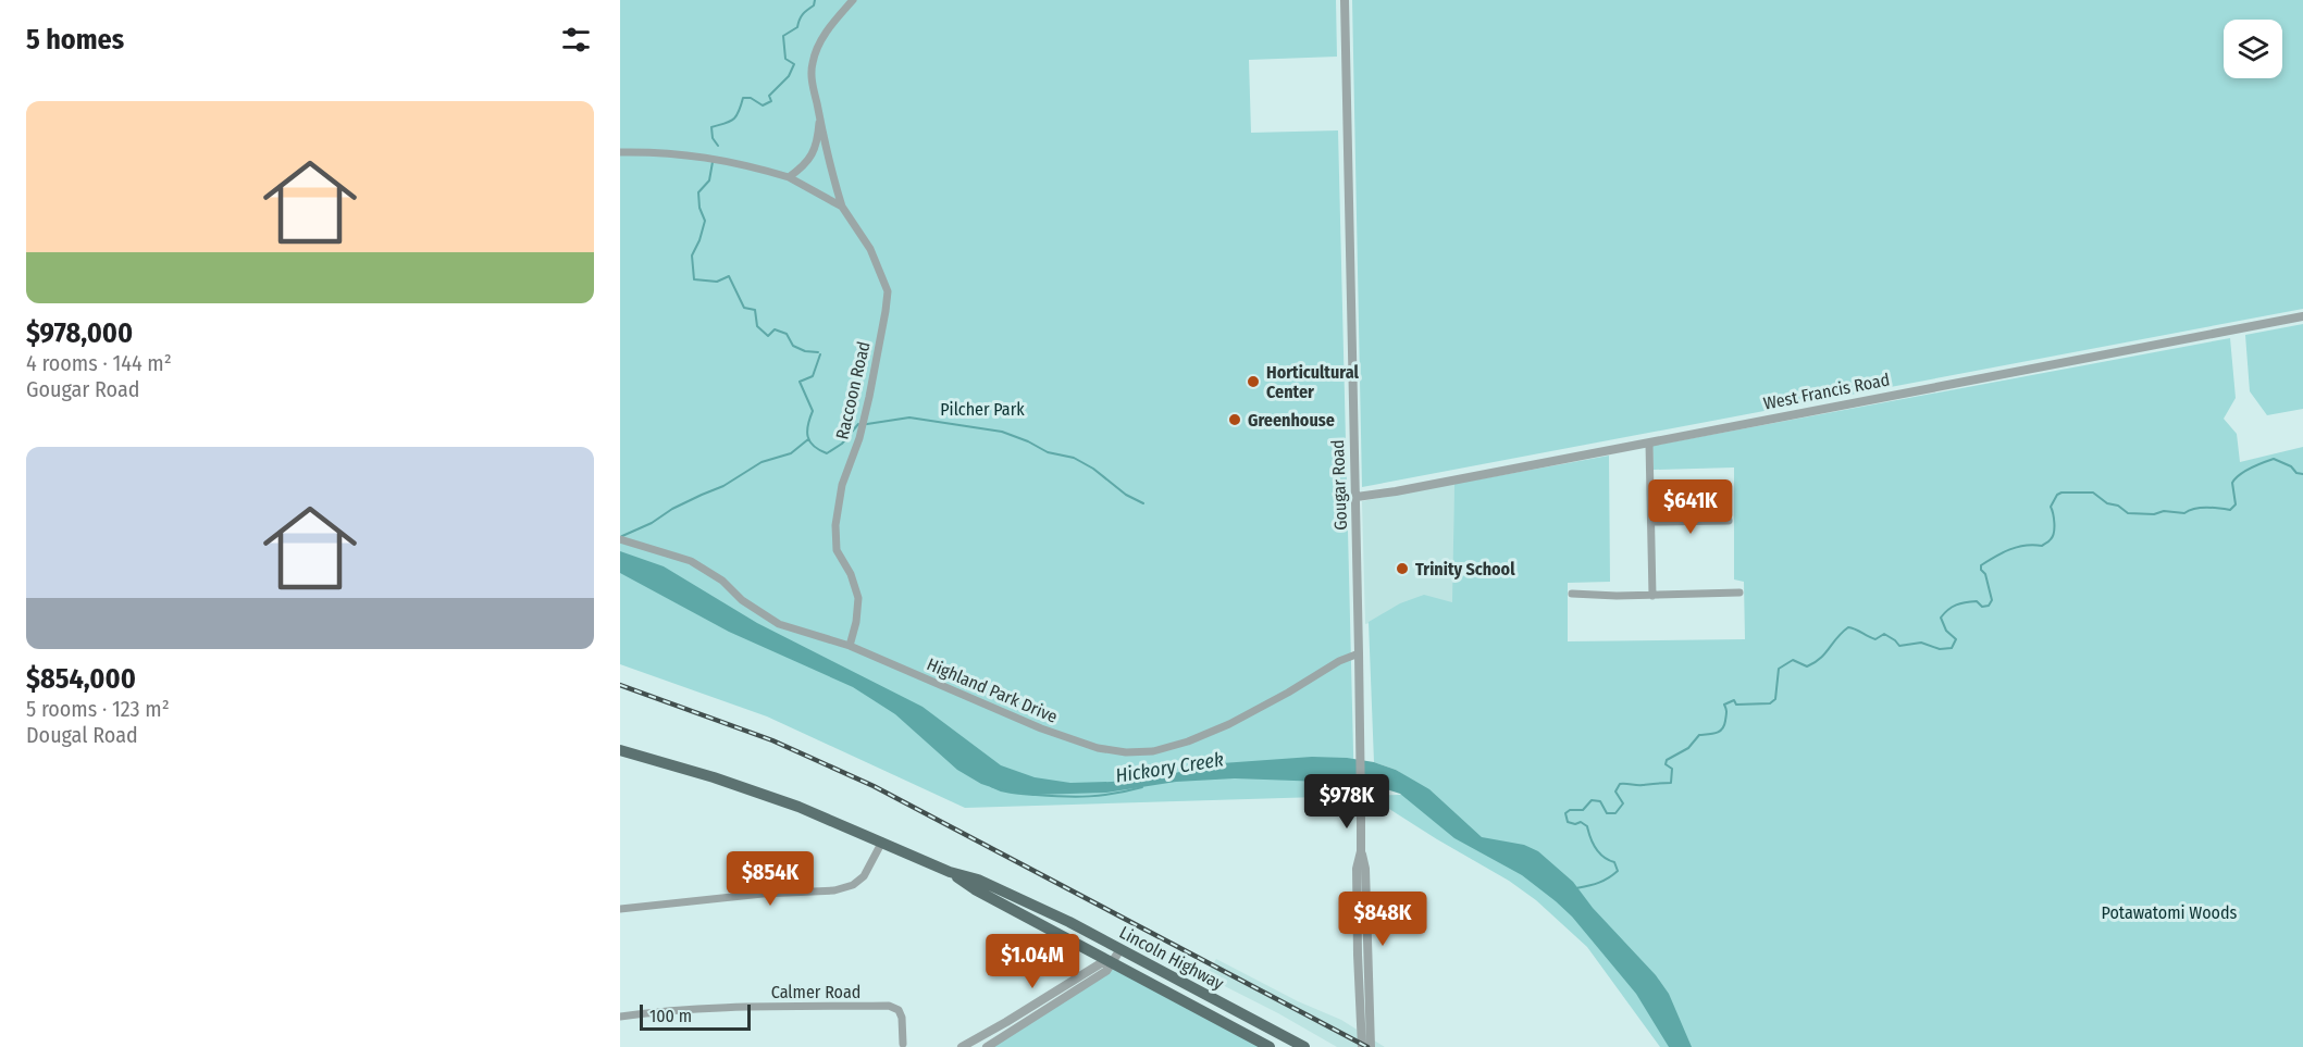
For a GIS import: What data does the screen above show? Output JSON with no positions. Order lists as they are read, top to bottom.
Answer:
{
  "streets": {
    "main road": ["Lincoln Highway"],
    "street": [
      "Raccoon Road",
      "West Francis Road",
      "Gougar Road",
      "Highland Park Drive",
      "Calmer Road"
    ]
  },
  "crossings": [
    ["Raccoon Road", "Highland Park Drive"],
    ["West Francis Road", "Gougar Road"],
    ["Gougar Road", "Highland Park Drive"]
  ],
  "water": ["Hickory Creek"],
  "parks": ["Pilcher Park", "Potawatomi Woods"],
  "places": ["Horticultural Center", "Greenhouse", "Trinity School"],
  "scale_bar": "100 m",
  "page": {
    "heading": "5 homes",
    "list": [
      {
        "name": "$978,000",
        "note": "4 rooms · 144 m² · Gougar Road"
      },
      {
        "name": "$854,000",
        "note": "5 rooms · 123 m² · Dougal Road"
      }
    ],
    "price": [
      "$641K",
      "$978K",
      "$854K",
      "$848K",
      "$1.04M"
    ],
    "scale": "100 m"
  }
}
